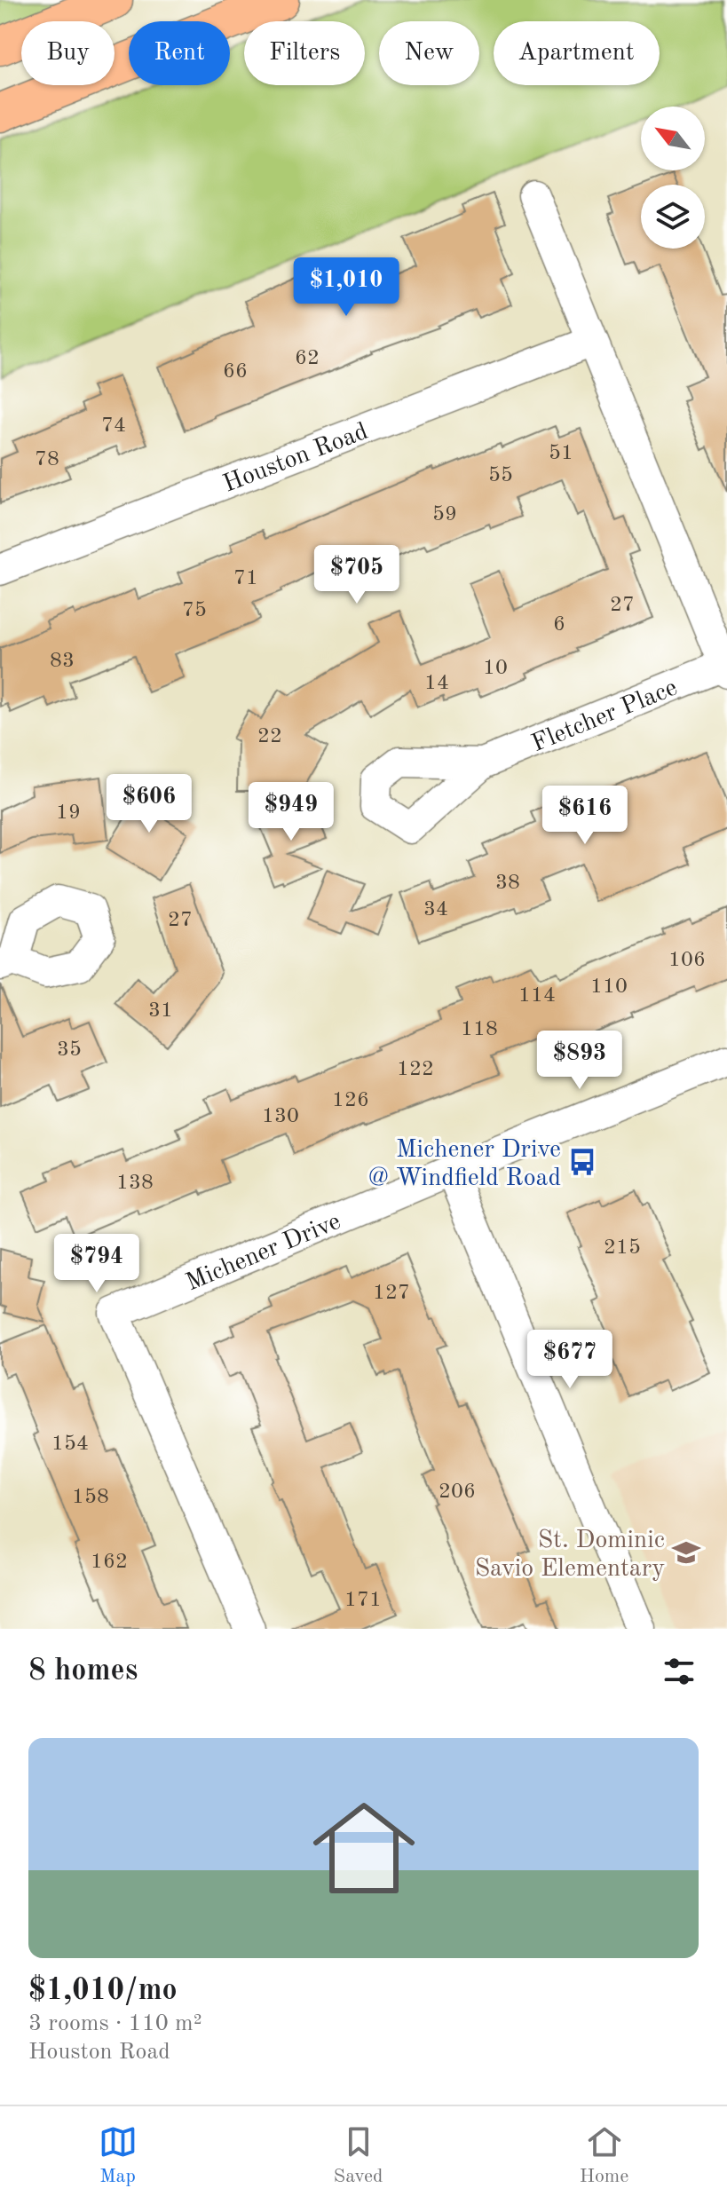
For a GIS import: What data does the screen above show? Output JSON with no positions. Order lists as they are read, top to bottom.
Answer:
{
  "streets": {
    "street": ["Houston Road", "Fletcher Place", "Michener Drive"]
  },
  "places": {
    "bus stop": ["Michener Drive @ Windfield Road"],
    "school or university": ["St. Dominic Savio Elementary"]
  },
  "house_numbers": [
    "62",
    "66",
    "74",
    "51",
    "78",
    "55",
    "59",
    "71",
    "27",
    "75",
    "6",
    "83",
    "10",
    "14",
    "22",
    "19",
    "38",
    "34",
    "27",
    "106",
    "110",
    "114",
    "31",
    "118",
    "35",
    "122",
    "126",
    "130",
    "138",
    "215",
    "127",
    "154",
    "206",
    "158",
    "162",
    "171"
  ],
  "north": "top left",
  "page": {
    "chip": [
      "Buy",
      "Rent",
      "Filters",
      "New",
      "Apartment"
    ],
    "price": [
      "$1,010",
      "$705",
      "$606",
      "$949",
      "$616",
      "$893",
      "$794",
      "$677"
    ],
    "heading": "8 homes",
    "list": [
      {
        "name": "$1,010/mo",
        "note": "3 rooms · 110 m² · Houston Road"
      }
    ],
    "tabs": ["Map", "Saved", "Home"]
  }
}
